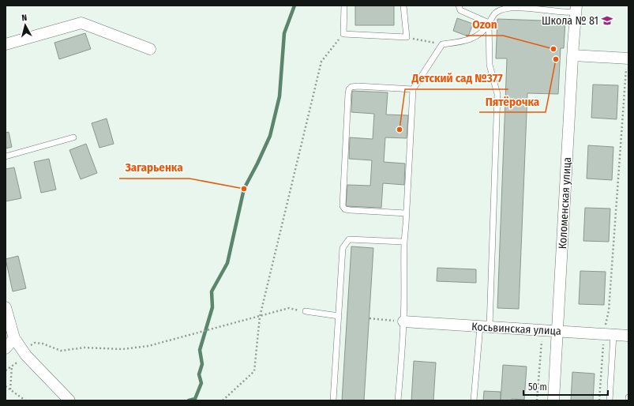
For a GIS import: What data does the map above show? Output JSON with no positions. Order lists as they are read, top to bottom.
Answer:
{
  "streets": {
    "street": ["Коломенская улица", "Косьвинская улица"]
  },
  "crossings": [
    ["Коломенская улица", "Косьвинская улица"]
  ],
  "places": {
    "school or university": ["Школа № 81"],
    "other": [
      "Ozon",
      "Пятёрочка",
      "Детский сад №377",
      "Загарьенка"
    ]
  },
  "scale_bar": "50 m",
  "north": "top"
}
